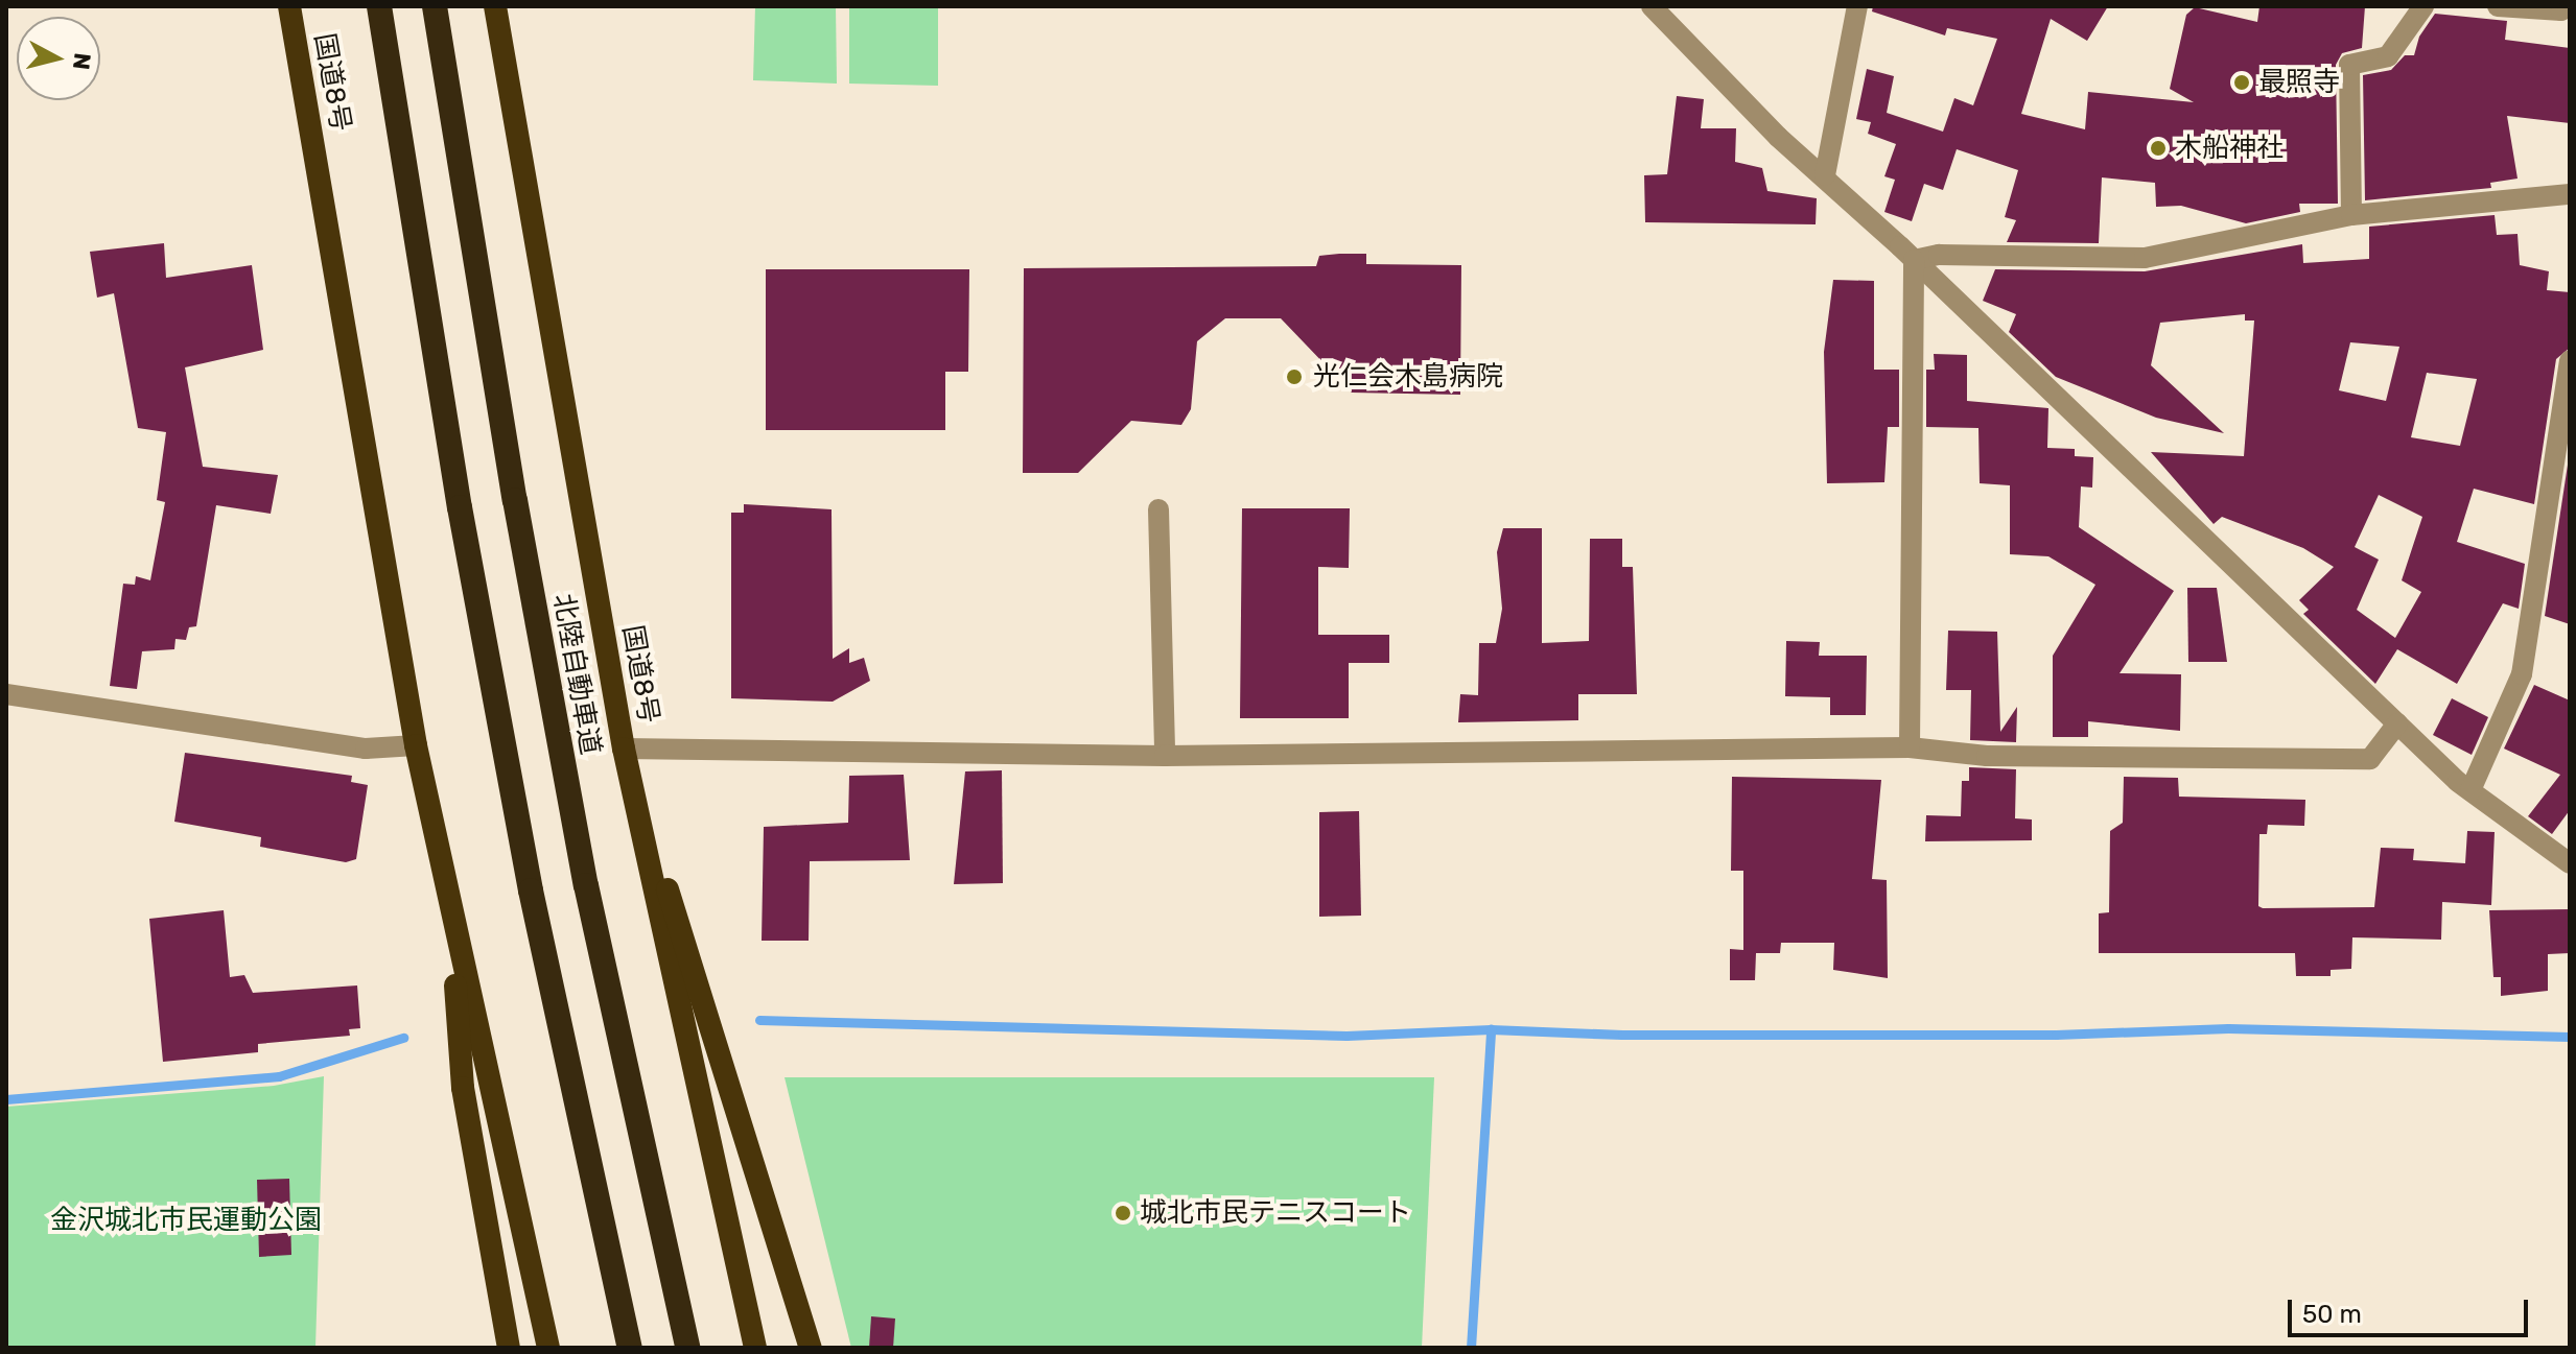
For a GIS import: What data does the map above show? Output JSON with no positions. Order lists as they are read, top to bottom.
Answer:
{
  "streets": {
    "highway": ["国道8号", "北陸自動車道"]
  },
  "parks": ["金沢城北市民運動公園"],
  "places": [
    "最照寺",
    "木船神社",
    "光仁会木島病院",
    "城北市民テニスコート"
  ],
  "scale_bar": "50 m",
  "north": "right"
}
